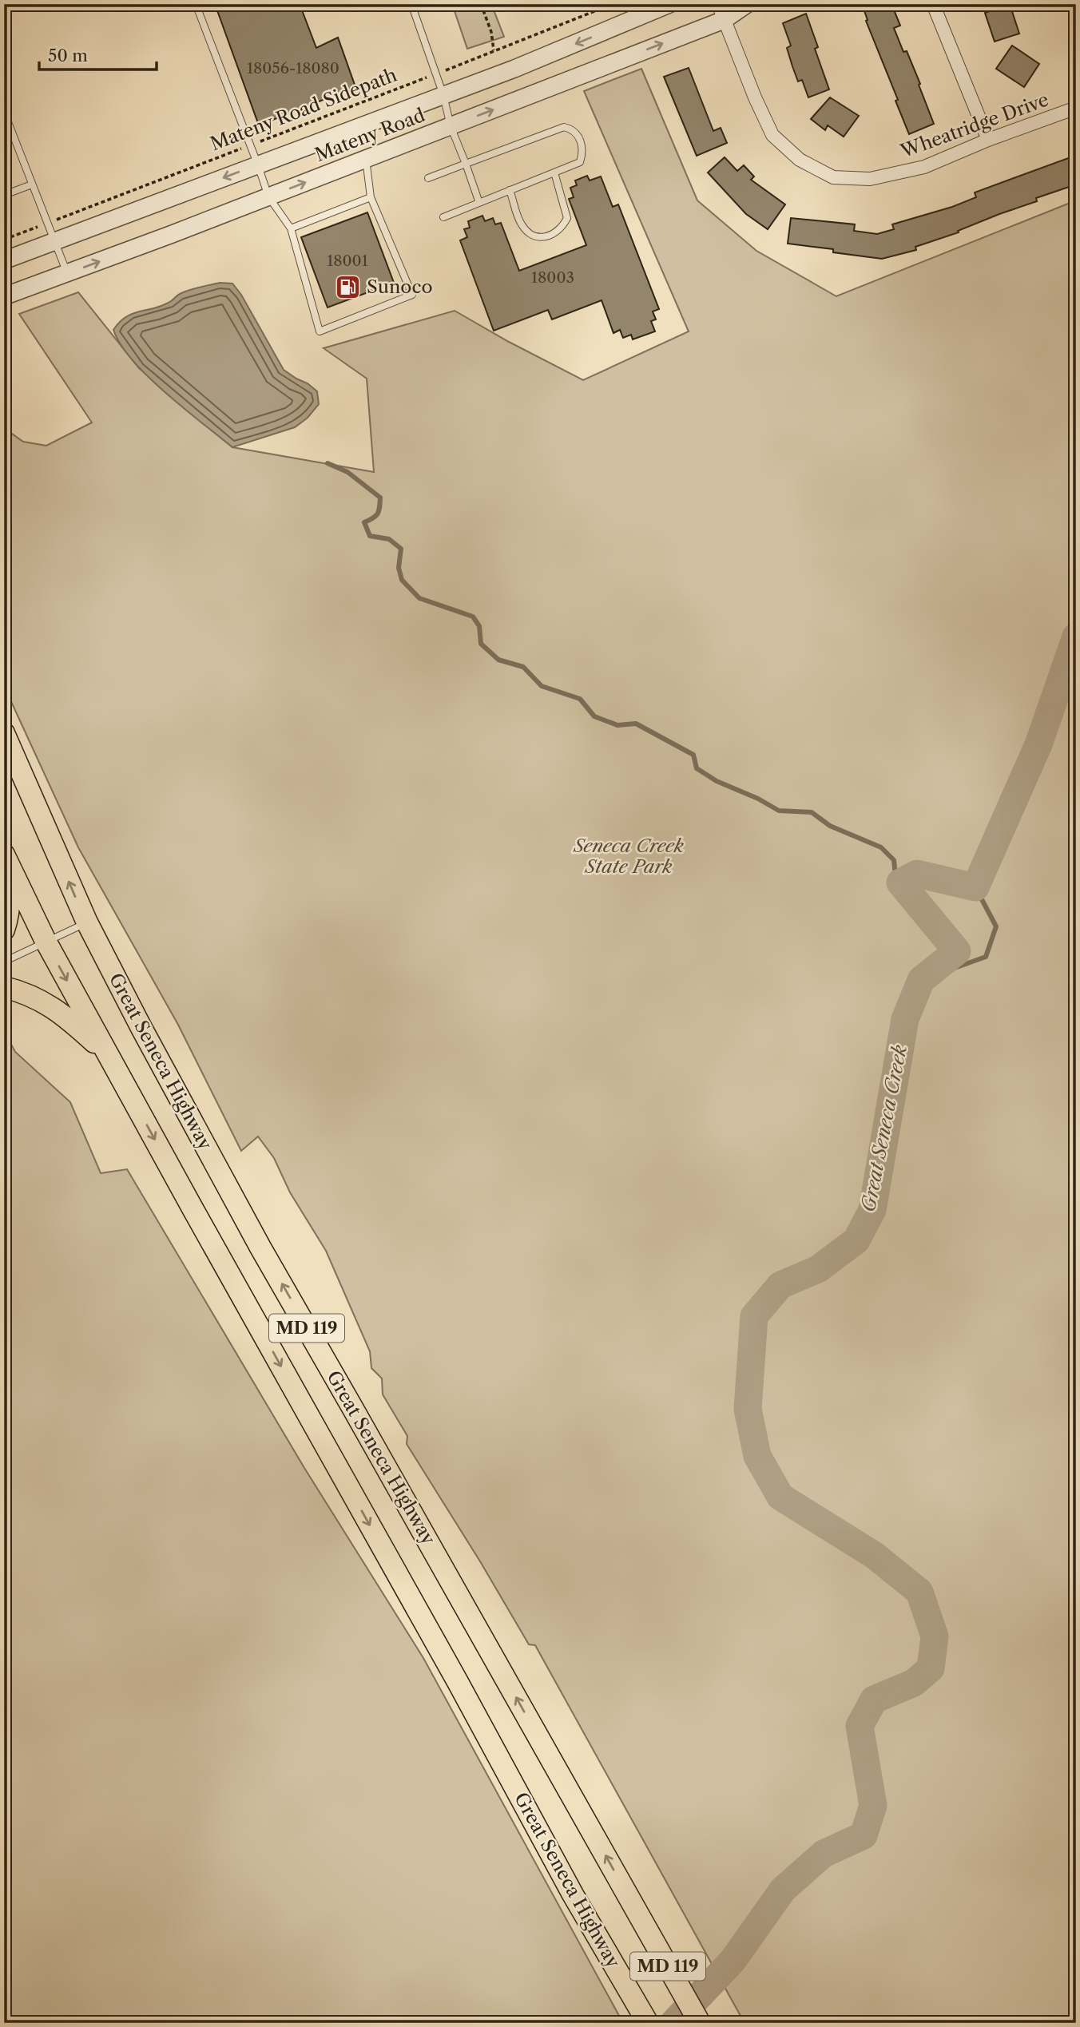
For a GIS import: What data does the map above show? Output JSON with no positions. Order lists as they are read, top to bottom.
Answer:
{
  "streets": {
    "main road": ["Great Seneca Highway", "MD 119"],
    "street": ["Wheatridge Drive", "Mateny Road"],
    "path": ["Mateny Road Sidepath"]
  },
  "crossings": [
    ["Wheatridge Drive", "Mateny Road"]
  ],
  "water": ["Great Seneca Creek"],
  "parks": ["Seneca Creek State Park"],
  "places": {
    "fuel station": ["Sunoco"]
  },
  "house_numbers": ["18056-18080", "18001", "18003"],
  "scale_bar": "50 m"
}
